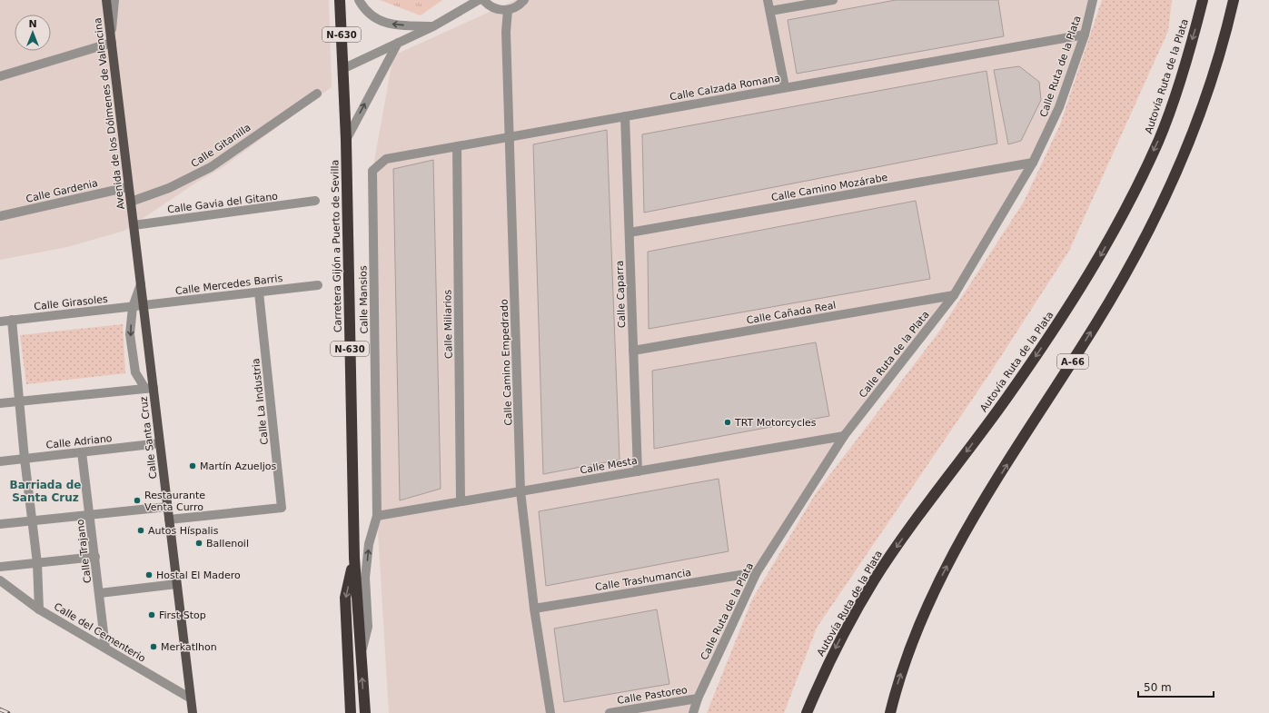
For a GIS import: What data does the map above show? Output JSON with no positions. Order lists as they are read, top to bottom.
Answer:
{
  "streets": {
    "highway": [
      "N-630",
      "Autovía Ruta de la Plata",
      "Carretera Gijón a Puerto de Sevilla",
      "A-66"
    ],
    "main road": ["Avenida de los Dólmenes de Valencina", "Calle Santa Cruz"],
    "street": [
      "Calle Ruta de la Plata",
      "Calle Calzada Romana",
      "Calle Gitanilla",
      "Calle Camino Mozárabe",
      "Calle Gardenia",
      "Calle Gavia del Gitano",
      "Calle Mercedes Barris",
      "Calle Caparra",
      "Calle Mansios",
      "Calle Girasoles",
      "Calle Cañada Real",
      "Calle Miliarios",
      "Calle Camino Empedrado",
      "Calle La Industria",
      "Calle Adriano",
      "Calle Mesta",
      "Calle Trajano",
      "Calle Trashumancia",
      "Calle del Cementerio",
      "Calle Pastoreo"
    ]
  },
  "crossings": [
    ["Calle Ruta de la Plata", "Calle Calzada Romana"],
    ["Calle Ruta de la Plata", "Calle Camino Mozárabe"],
    ["Calle Ruta de la Plata", "Calle Cañada Real"],
    ["Calle Ruta de la Plata", "Calle Mesta"],
    ["Calle Ruta de la Plata", "Calle Trashumancia"],
    ["Calle Ruta de la Plata", "Calle Pastoreo"],
    ["Calle Calzada Romana", "Calle Caparra"],
    ["Calle Calzada Romana", "Calle Mansios"],
    ["Calle Calzada Romana", "Calle Miliarios"],
    ["Calle Calzada Romana", "Calle Camino Empedrado"],
    ["Avenida de los Dólmenes de Valencina", "Calle Gitanilla"],
    ["Avenida de los Dólmenes de Valencina", "Calle Gardenia"],
    ["Avenida de los Dólmenes de Valencina", "Calle Gavia del Gitano"],
    ["Avenida de los Dólmenes de Valencina", "Calle Santa Cruz"],
    ["Calle Camino Mozárabe", "Calle Caparra"],
    ["Calle Gavia del Gitano", "Calle Santa Cruz"],
    ["Carretera Gijón a Puerto de Sevilla", "Calle Mansios"],
    ["Calle Mercedes Barris", "Calle Girasoles"],
    ["Calle Mercedes Barris", "Calle La Industria"],
    ["Calle Mercedes Barris", "Calle Santa Cruz"],
    ["Calle Caparra", "Calle Cañada Real"],
    ["Calle Caparra", "Calle Mesta"],
    ["Calle Mansios", "Calle Mesta"],
    ["Calle Girasoles", "Calle Santa Cruz"],
    ["Calle Miliarios", "Calle Mesta"],
    ["Calle Camino Empedrado", "Calle Mesta"],
    ["Calle Camino Empedrado", "Calle Trashumancia"],
    ["Calle La Industria", "Calle Santa Cruz"],
    ["Calle Santa Cruz", "Calle Adriano"],
    ["Calle Santa Cruz", "Calle del Cementerio"],
    ["Calle Adriano", "Calle Trajano"],
    ["Calle Trajano", "Calle del Cementerio"]
  ],
  "districts": ["Barriada de Santa Cruz"],
  "places": [
    "TRT Motorcycles",
    "Martín Azueljos",
    "Restaurante Venta Curro",
    "Autos Híspalis",
    "Ballenoil",
    "Hostal El Madero",
    "First Stop",
    "Merkatlhon"
  ],
  "scale_bar": "50 m",
  "north": "top"
}
